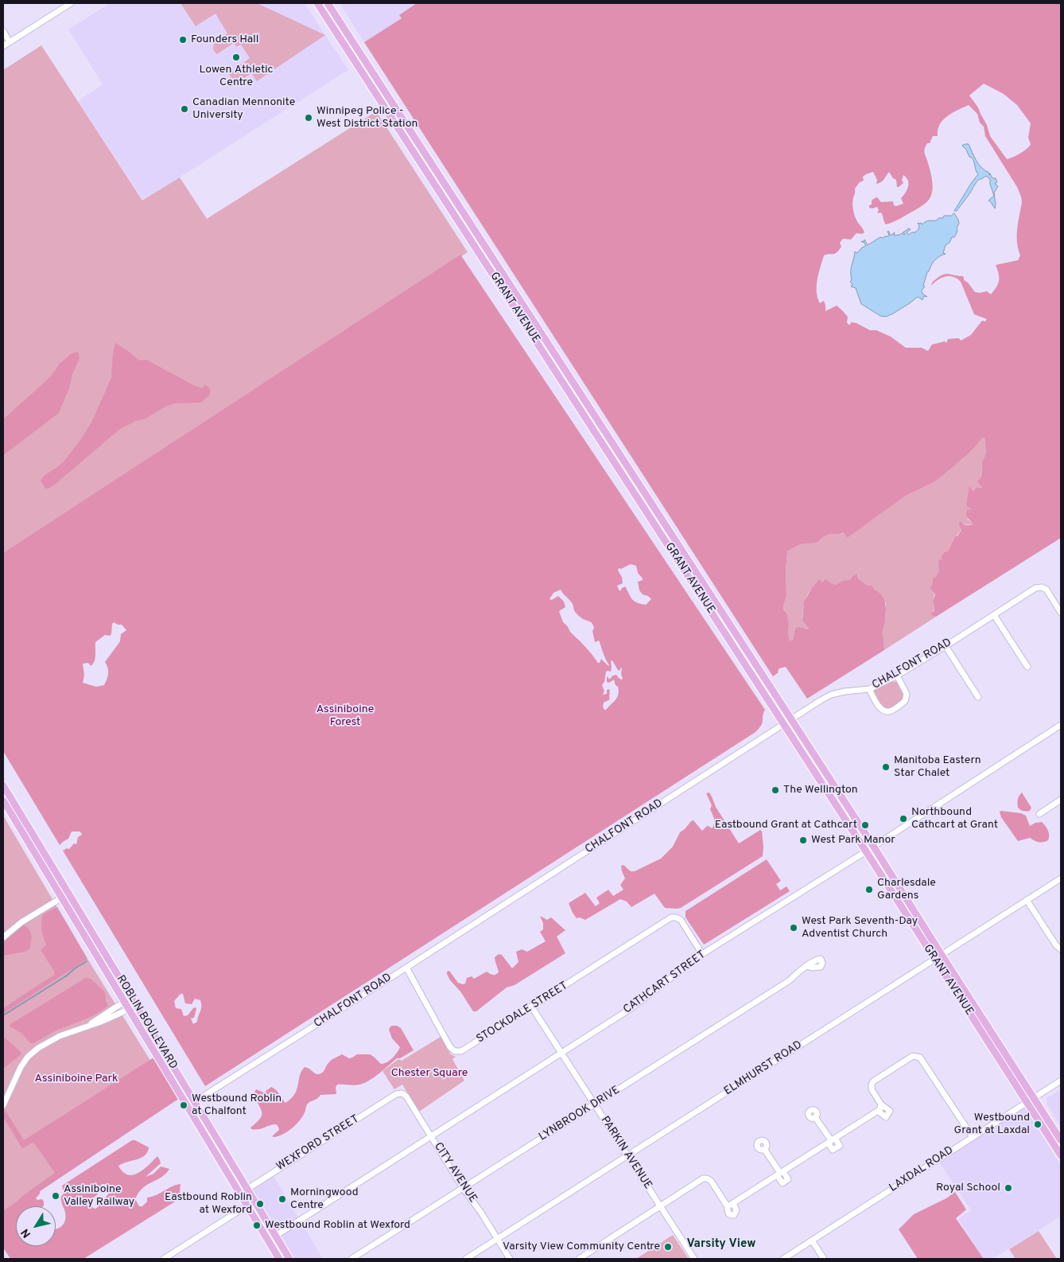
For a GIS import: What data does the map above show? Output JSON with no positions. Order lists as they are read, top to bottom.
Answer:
{
  "streets": {
    "main road": ["GRANT AVENUE", "ROBLIN BOULEVARD"],
    "street": [
      "CHALFONT ROAD",
      "CATHCART STREET",
      "STOCKDALE STREET",
      "ELMHURST ROAD",
      "LYNBROOK DRIVE",
      "WEXFORD STREET",
      "PARKIN AVENUE",
      "LAXDAL ROAD",
      "CITY AVENUE"
    ]
  },
  "crossings": [
    ["GRANT AVENUE", "CHALFONT ROAD"],
    ["GRANT AVENUE", "CATHCART STREET"],
    ["GRANT AVENUE", "ELMHURST ROAD"],
    ["GRANT AVENUE", "LAXDAL ROAD"],
    ["CHALFONT ROAD", "STOCKDALE STREET"],
    ["CHALFONT ROAD", "ROBLIN BOULEVARD"],
    ["CATHCART STREET", "STOCKDALE STREET"],
    ["CATHCART STREET", "ROBLIN BOULEVARD"],
    ["CATHCART STREET", "PARKIN AVENUE"],
    ["CATHCART STREET", "CITY AVENUE"],
    ["STOCKDALE STREET", "PARKIN AVENUE"],
    ["ROBLIN BOULEVARD", "WEXFORD STREET"],
    ["ELMHURST ROAD", "PARKIN AVENUE"],
    ["ELMHURST ROAD", "CITY AVENUE"],
    ["LYNBROOK DRIVE", "PARKIN AVENUE"],
    ["LYNBROOK DRIVE", "CITY AVENUE"],
    ["WEXFORD STREET", "CITY AVENUE"]
  ],
  "districts": ["Varsity View"],
  "parks": ["Assiniboine Forest", "Chester Square", "Assiniboine Park"],
  "places": [
    "Founders Hall",
    "Lowen Athletic Centre",
    "Canadian Mennonite University",
    "Winnipeg Police - West District Station",
    "Manitoba Eastern Star Chalet",
    "The Wellington",
    "Northbound Cathcart at Grant",
    "Eastbound Grant at Cathcart",
    "West Park Manor",
    "Charlesdale Gardens",
    "West Park Seventh-Day Adventist Church",
    "Westbound Roblin at Chalfont",
    "Westbound Grant at Laxdal",
    "Royal School",
    "Assiniboine Valley Railway",
    "Morningwood Centre",
    "Eastbound Roblin at Wexford",
    "Westbound Roblin at Wexford",
    "Varsity View Community Centre"
  ],
  "north": "bottom left"
}
